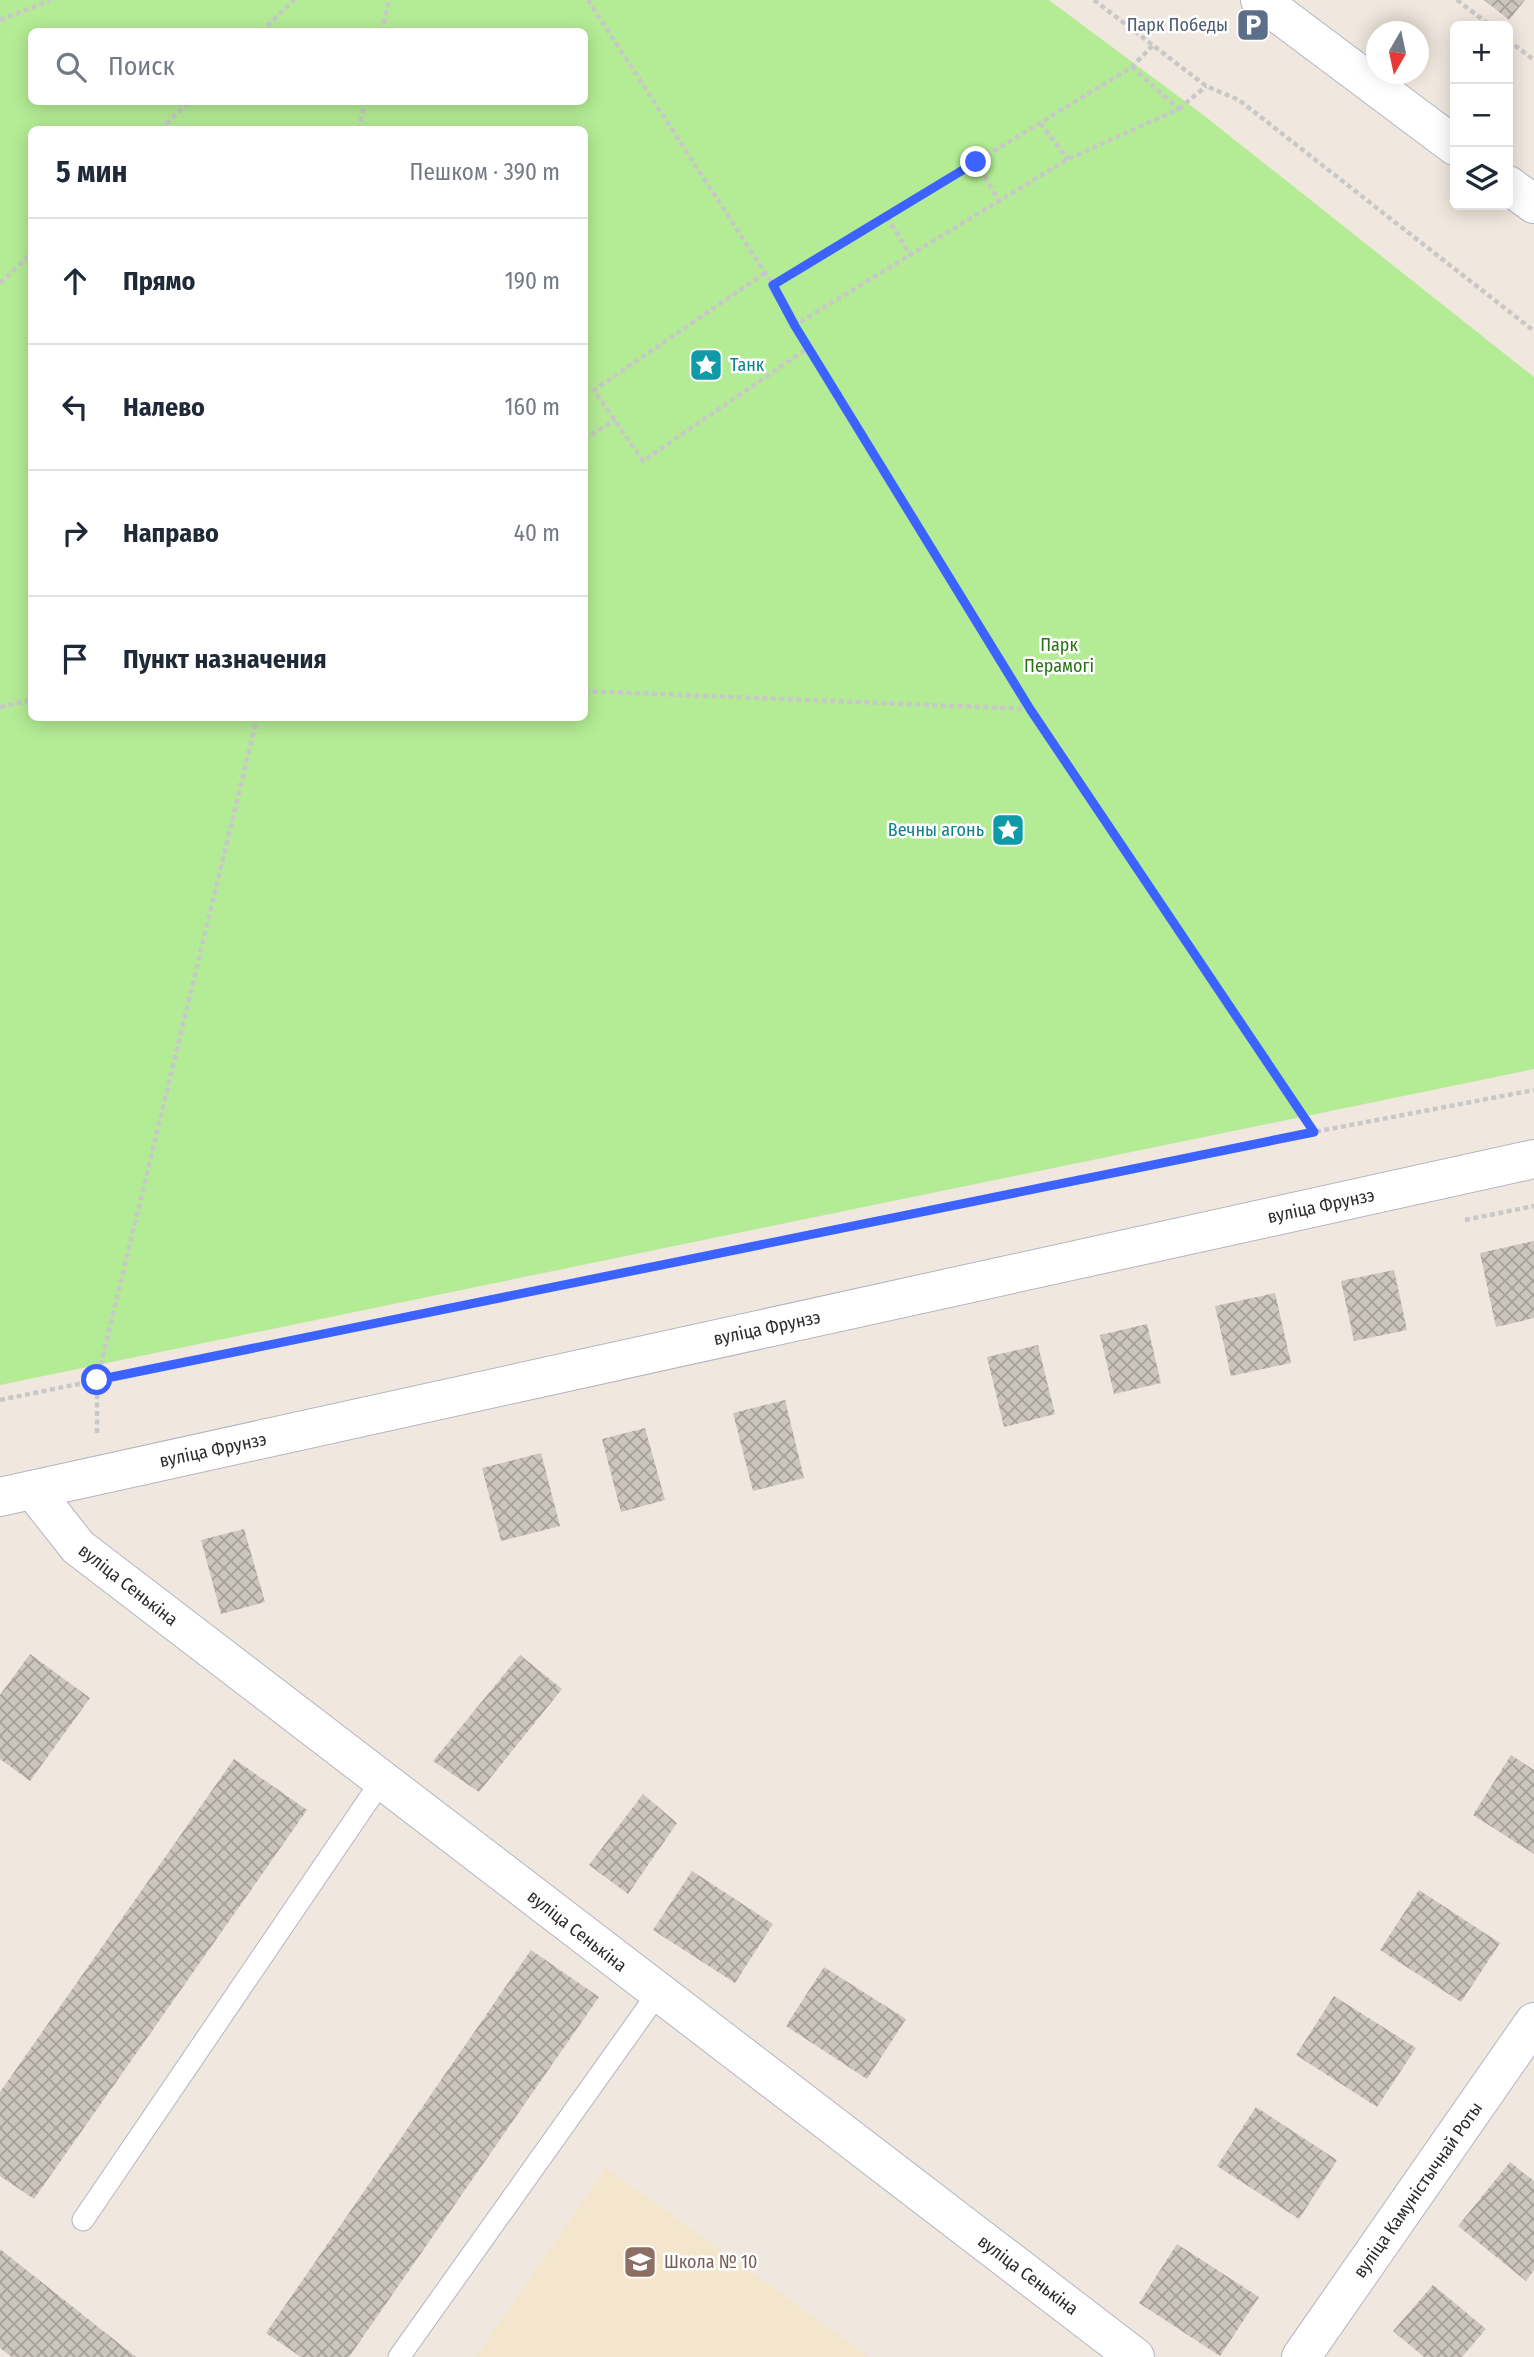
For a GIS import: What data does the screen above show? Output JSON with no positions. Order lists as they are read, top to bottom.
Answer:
{
  "streets": {
    "street": ["вуліца Фрунзэ", "вуліца Сенькіна", "вуліца Камуністычнай Роты"]
  },
  "crossings": [
    ["вуліца Фрунзэ", "вуліца Сенькіна"]
  ],
  "parks": ["Парк Перамогі"],
  "places": {
    "parking": ["Парк Победы"],
    "place": ["Танк", "Вечны агонь"],
    "school or university": ["Школа № 10"]
  },
  "north": "bottom",
  "page": {
    "map_buttons": ["+", "−"],
    "search": "Поиск",
    "heading": ["5 мин", "Пешком · 390 m"],
    "list": [
      ["Прямо", "190 m"],
      ["Налево", "160 m"],
      ["Направо", "40 m"],
      "Пункт назначения"
    ]
  }
}
